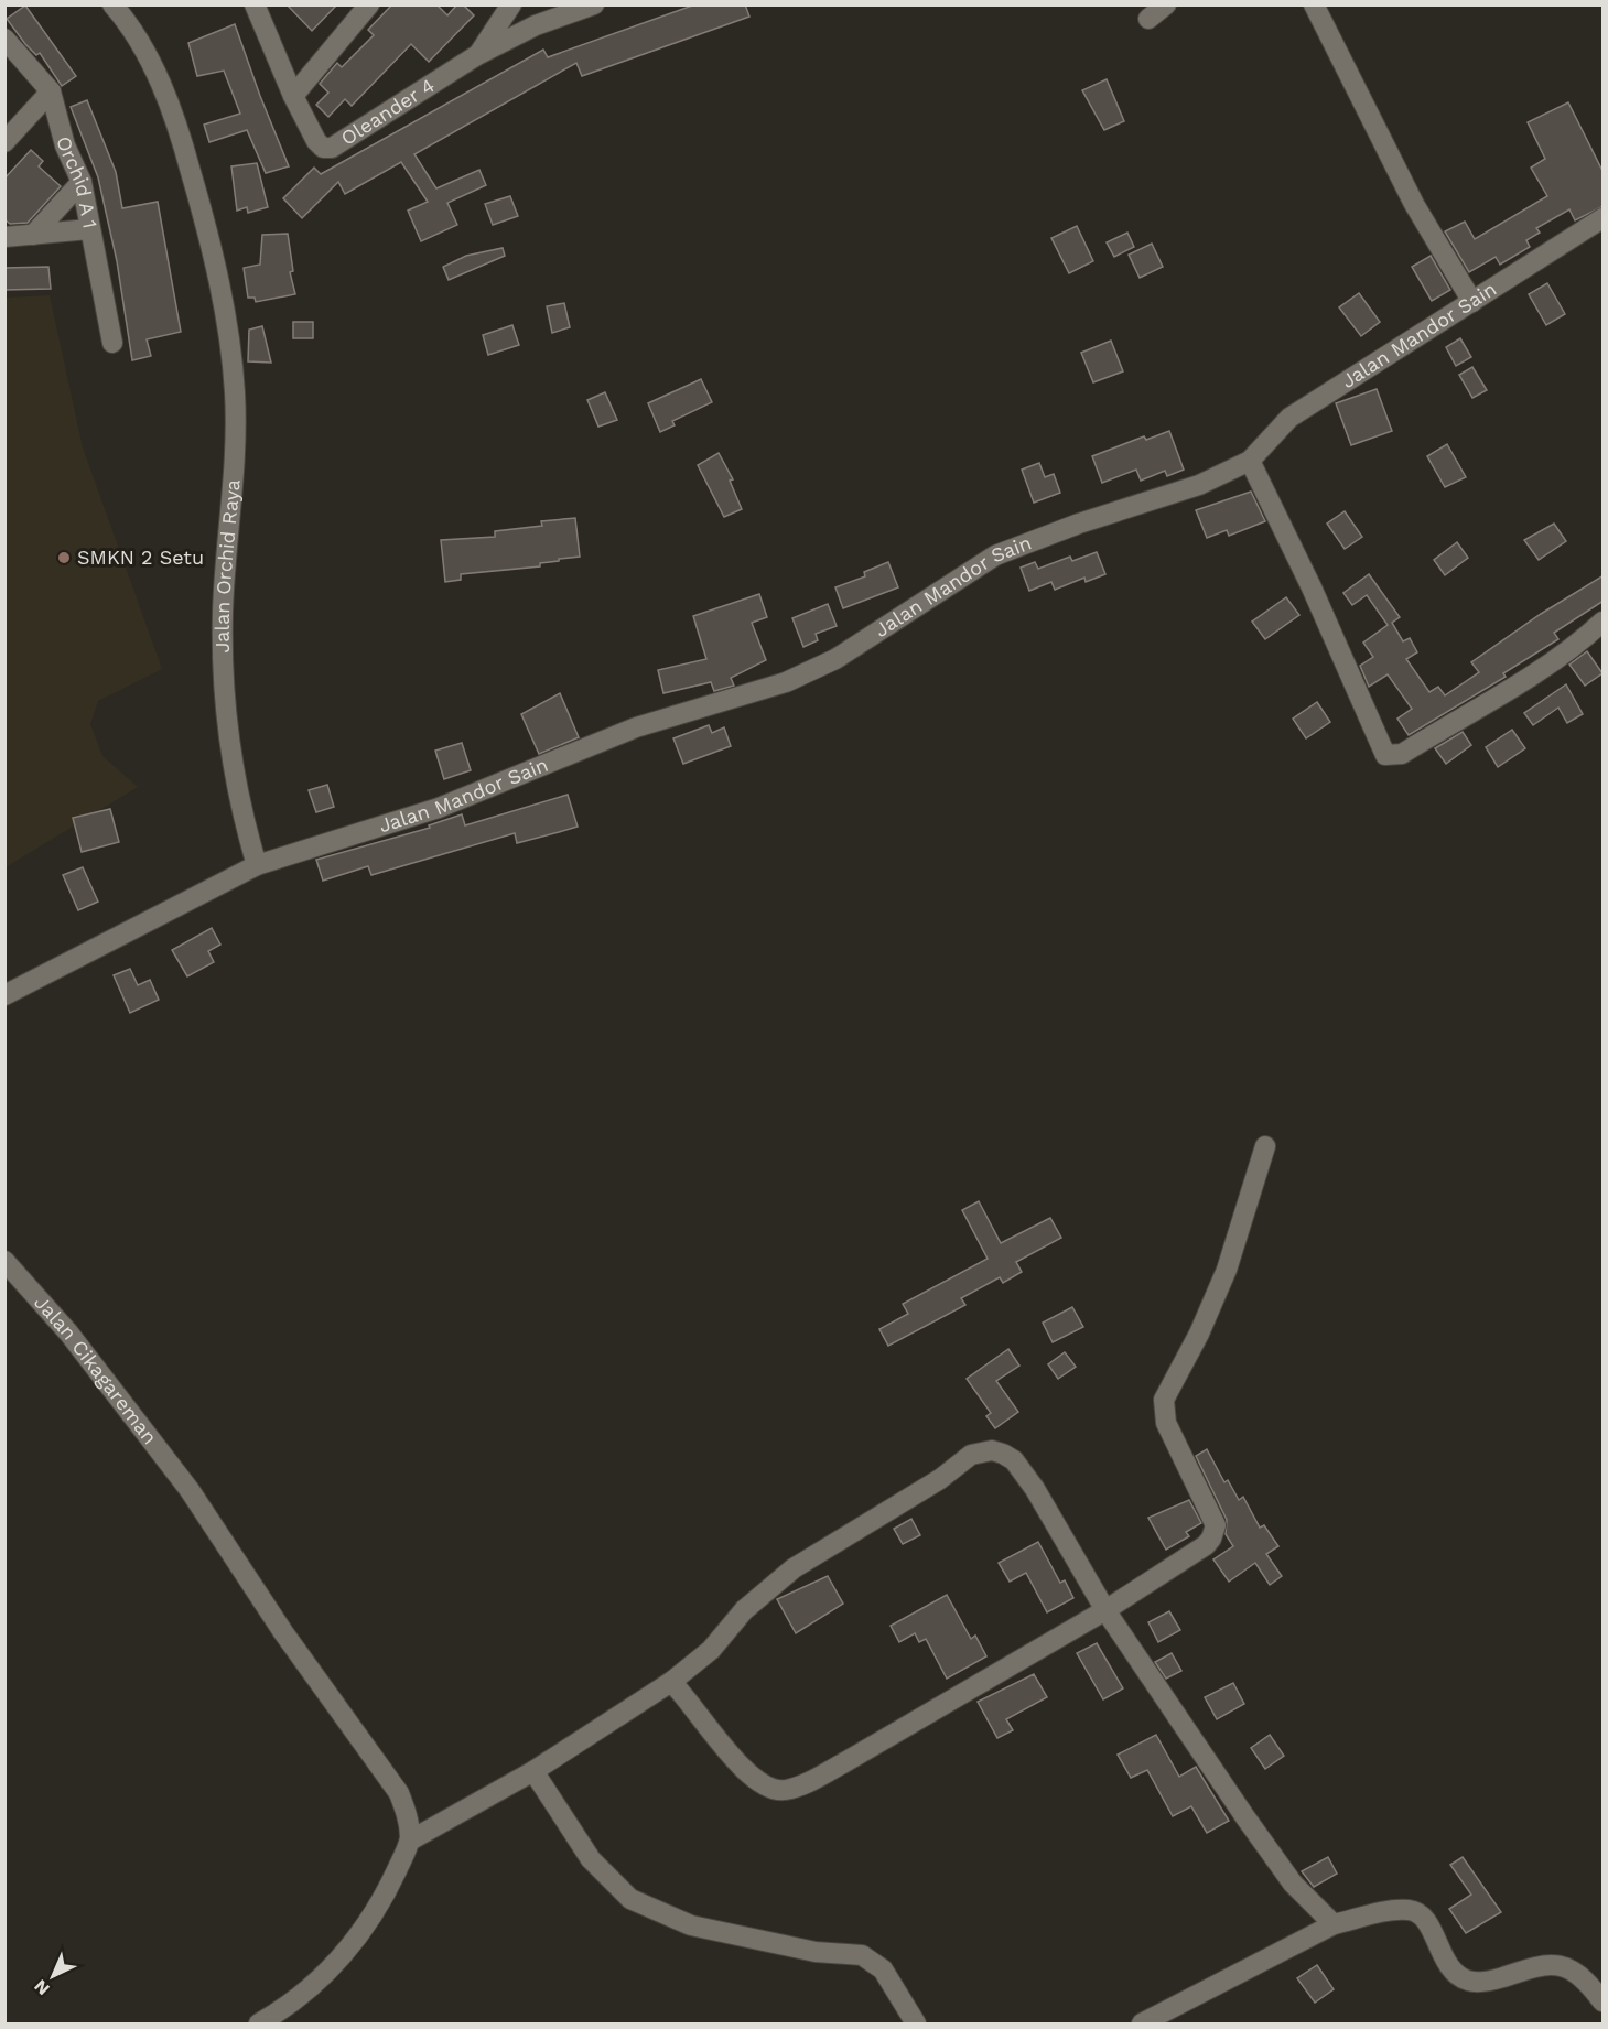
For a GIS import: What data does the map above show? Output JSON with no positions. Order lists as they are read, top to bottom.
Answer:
{
  "streets": {
    "street": [
      "Oleander 4",
      "Orchid A 1",
      "Jalan Mandor Sain",
      "Jalan Orchid Raya",
      "Jalan Cikagareman"
    ]
  },
  "crossings": [
    ["Jalan Mandor Sain", "Jalan Orchid Raya"]
  ],
  "places": ["SMKN 2 Setu"],
  "north": "bottom left"
}
